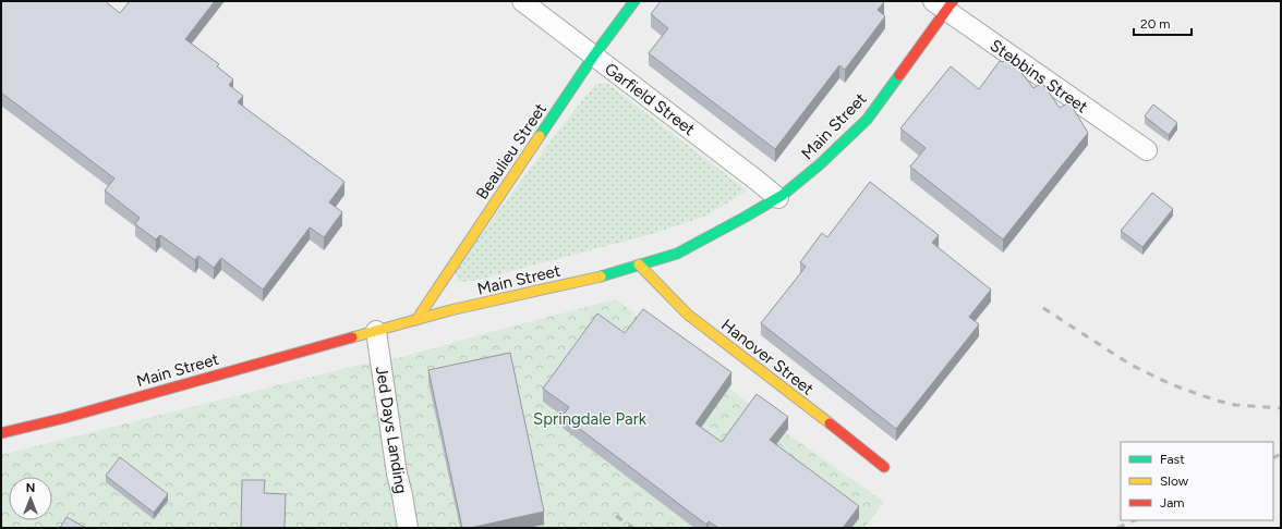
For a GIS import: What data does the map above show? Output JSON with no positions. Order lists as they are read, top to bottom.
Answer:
{
  "streets": {
    "main road": ["Main Street", "Beaulieu Street", "Hanover Street"],
    "street": ["Stebbins Street", "Garfield Street", "Jed Days Landing"]
  },
  "crossings": [
    ["Stebbins Street", "Main Street"],
    ["Garfield Street", "Main Street"],
    ["Garfield Street", "Beaulieu Street"],
    ["Main Street", "Beaulieu Street"],
    ["Main Street", "Hanover Street"],
    ["Main Street", "Jed Days Landing"]
  ],
  "parks": ["Springdale Park"],
  "legend": ["Fast", "Slow", "Jam"],
  "scale_bar": "20 m",
  "north": "top"
}
